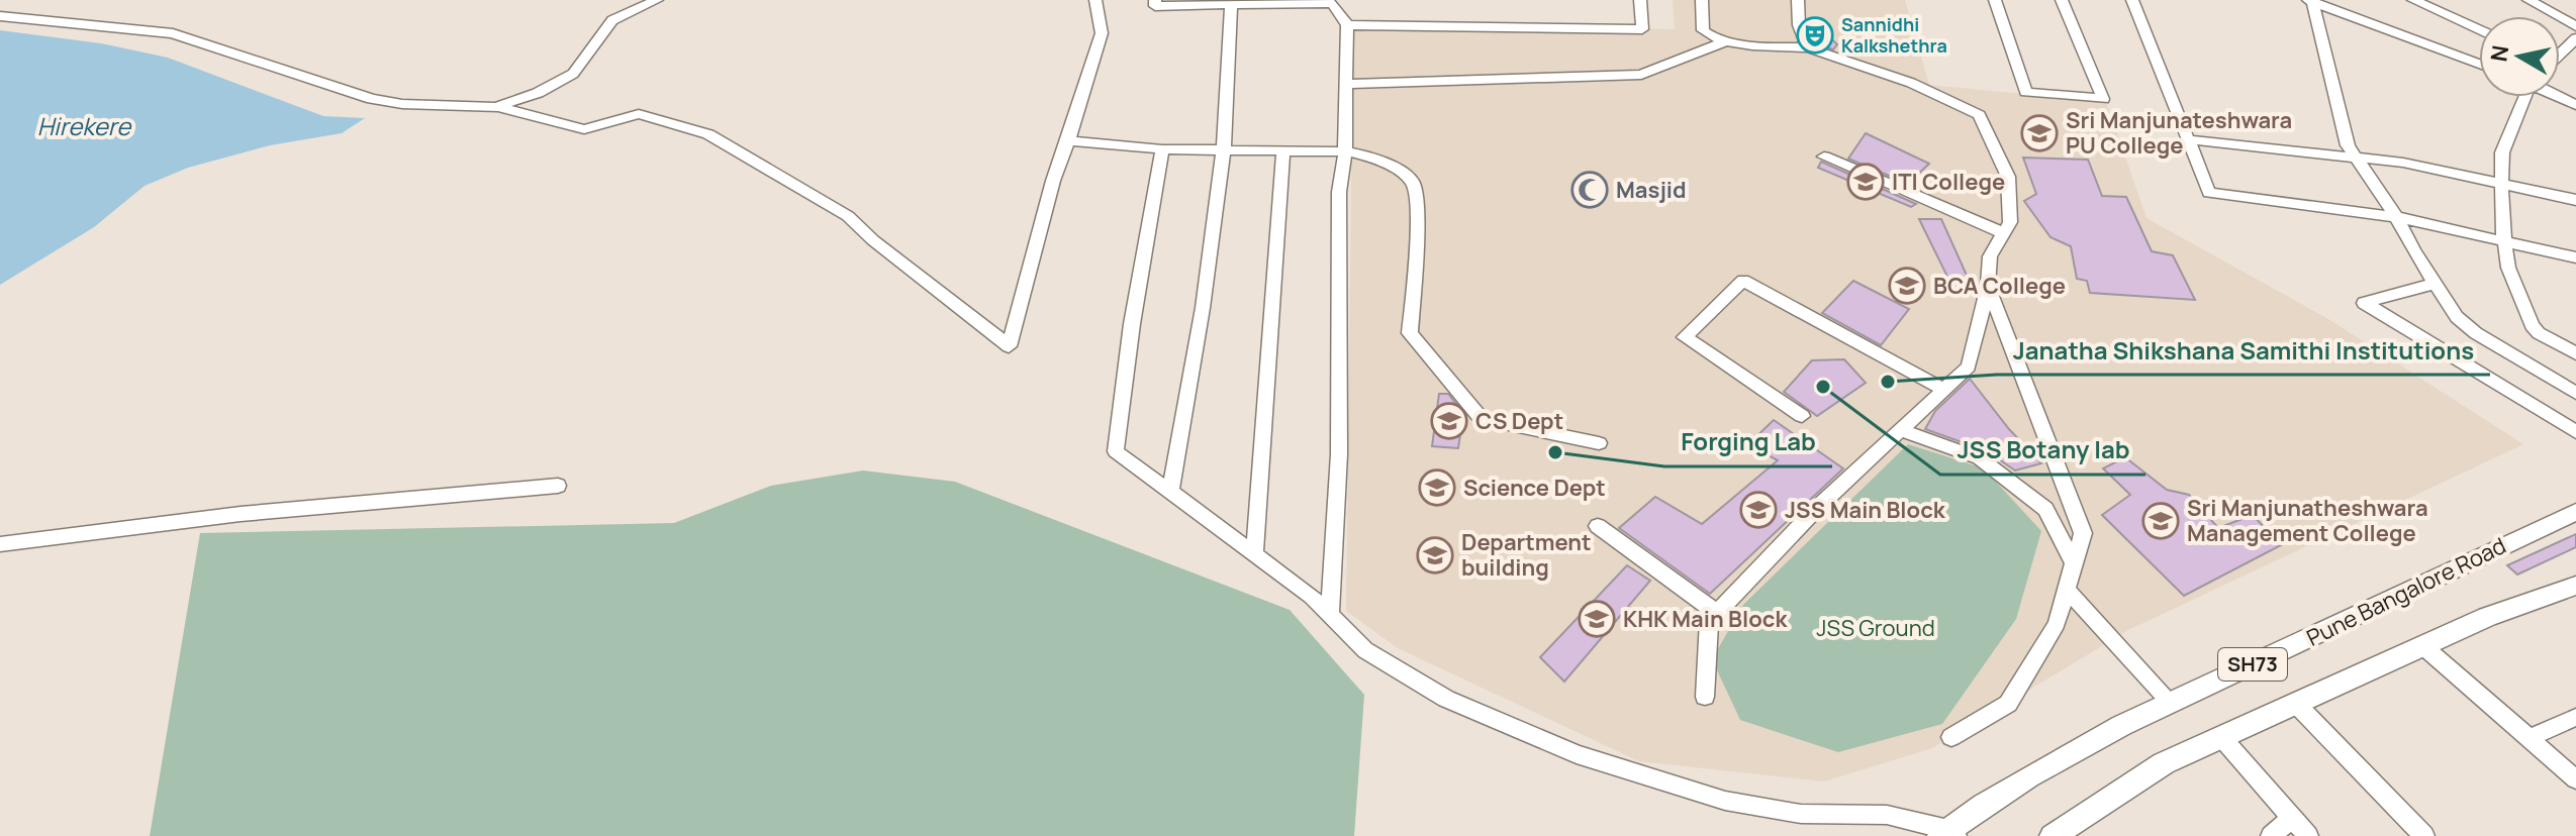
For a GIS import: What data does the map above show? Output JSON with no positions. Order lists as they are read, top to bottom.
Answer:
{
  "streets": {
    "main road": ["Pune Bangalore Road", "SH73"]
  },
  "water": ["Hirekere"],
  "parks": ["JSS Ground"],
  "places": {
    "theatre": ["Sannidhi Kalkshethra"],
    "school or university": [
      "Sri Manjunateshwara PU College",
      "ITI College",
      "BCA College",
      "CS Dept",
      "Science Dept",
      "JSS Main Block",
      "Sri Manjunatheshwara Management College",
      "Department building",
      "KHK Main Block"
    ],
    "mosque": ["Masjid"],
    "other": ["Janatha Shikshana Samithi Institutions", "JSS Botany lab", "Forging Lab"]
  },
  "north": "left"
}
